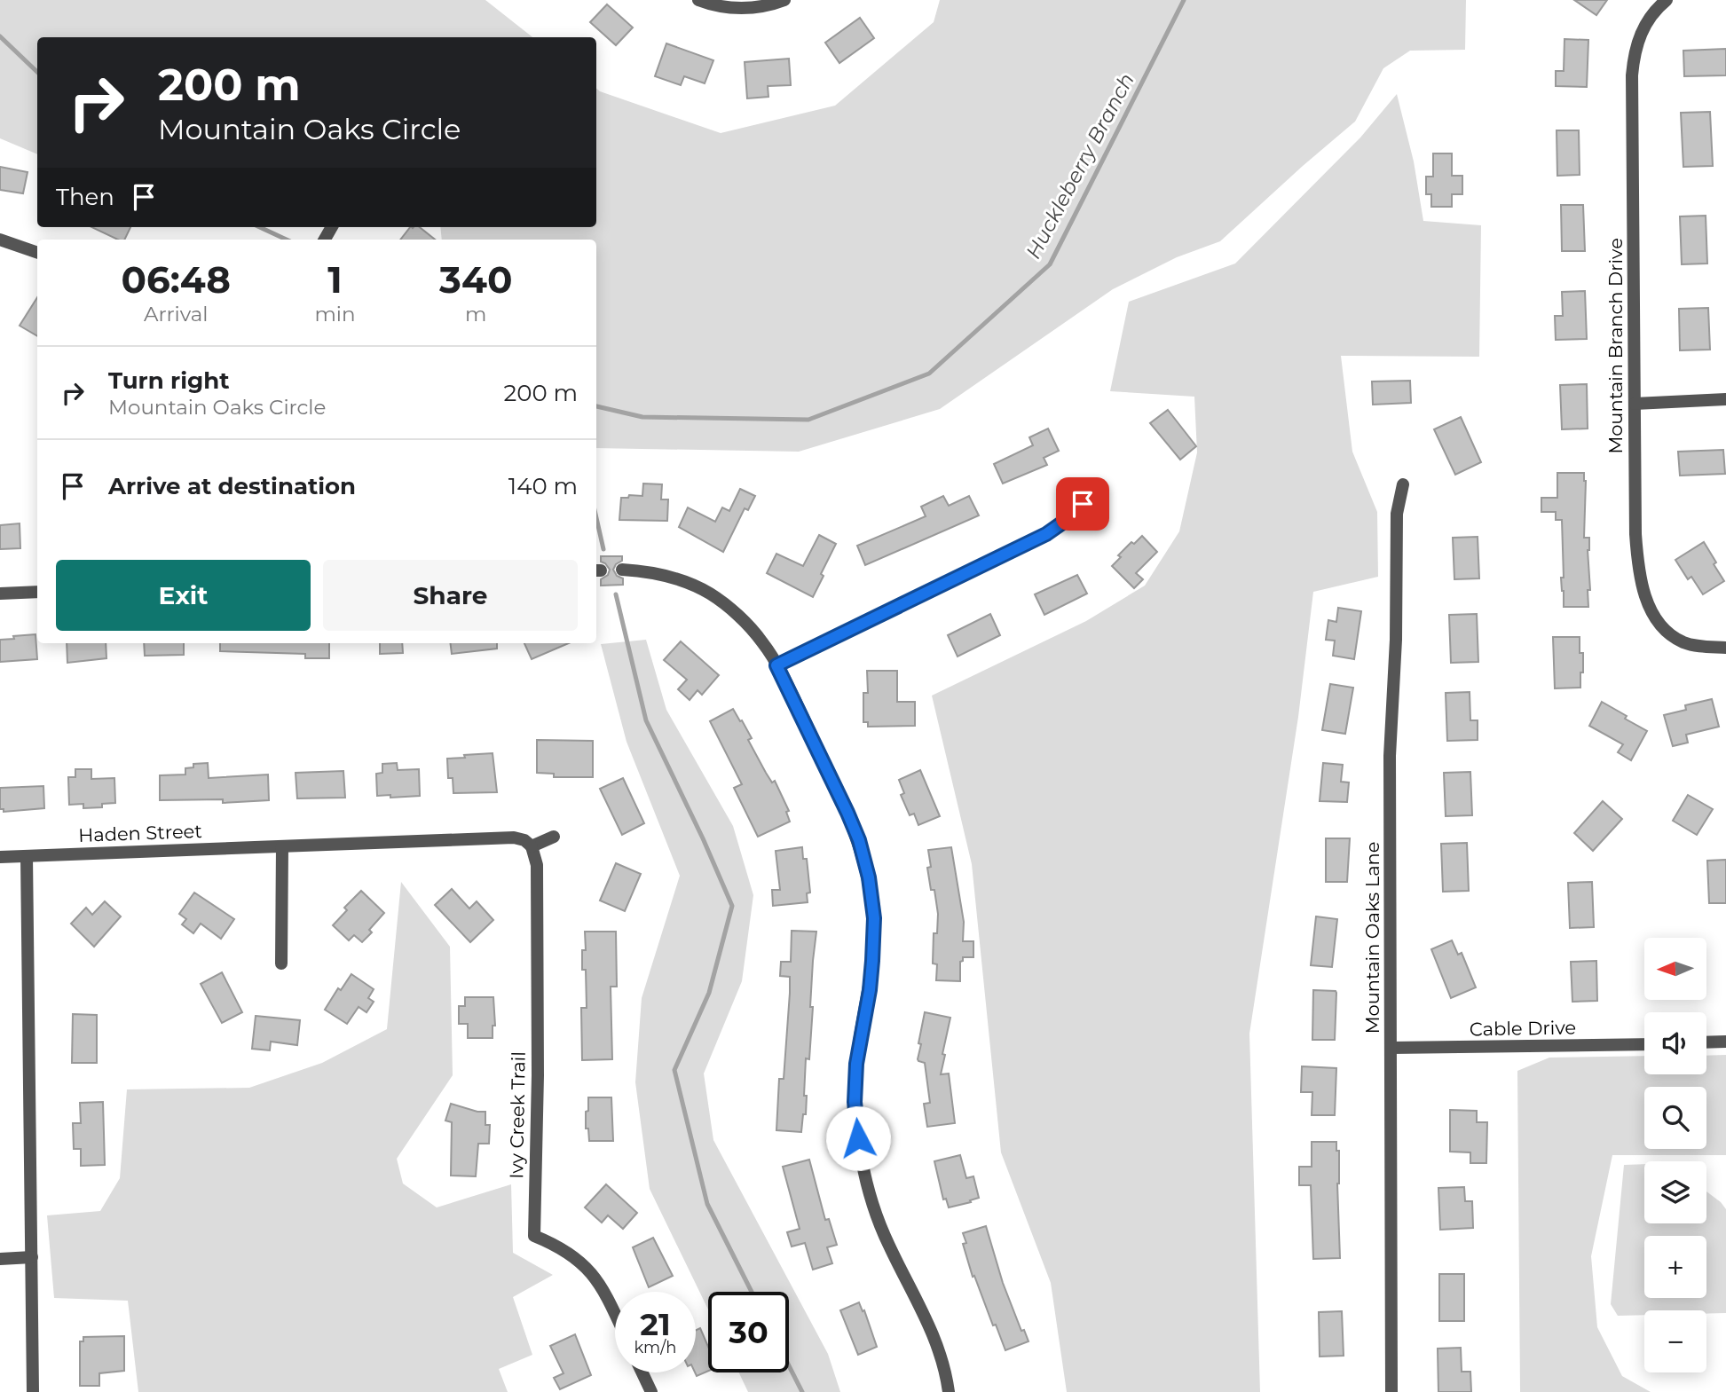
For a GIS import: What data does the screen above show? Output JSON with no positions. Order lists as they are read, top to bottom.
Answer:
{
  "streets": {
    "street": [
      "Mountain Branch Drive",
      "Haden Street",
      "Mountain Oaks Lane",
      "Cable Drive",
      "Ivy Creek Trail"
    ]
  },
  "crossings": [
    ["Haden Street", "Ivy Creek Trail"],
    ["Mountain Oaks Lane", "Cable Drive"]
  ],
  "water": ["Huckleberry Branch"],
  "north": "left",
  "page": {
    "turn": ["200 m", "Mountain Oaks Circle"],
    "then": "Then",
    "eta": [
      "06:48",
      "Arrival",
      "1",
      "min",
      "340",
      "m"
    ],
    "list": [
      {
        "name": "Turn right",
        "note": "Mountain Oaks Circle",
        "value": "200 m"
      },
      {
        "name": "Arrive at destination",
        "value": "140 m"
      }
    ],
    "buttons": ["Exit", "Share"],
    "map_buttons": ["+", "−"],
    "speed": "21 km/h",
    "limit": "30"
  }
}
